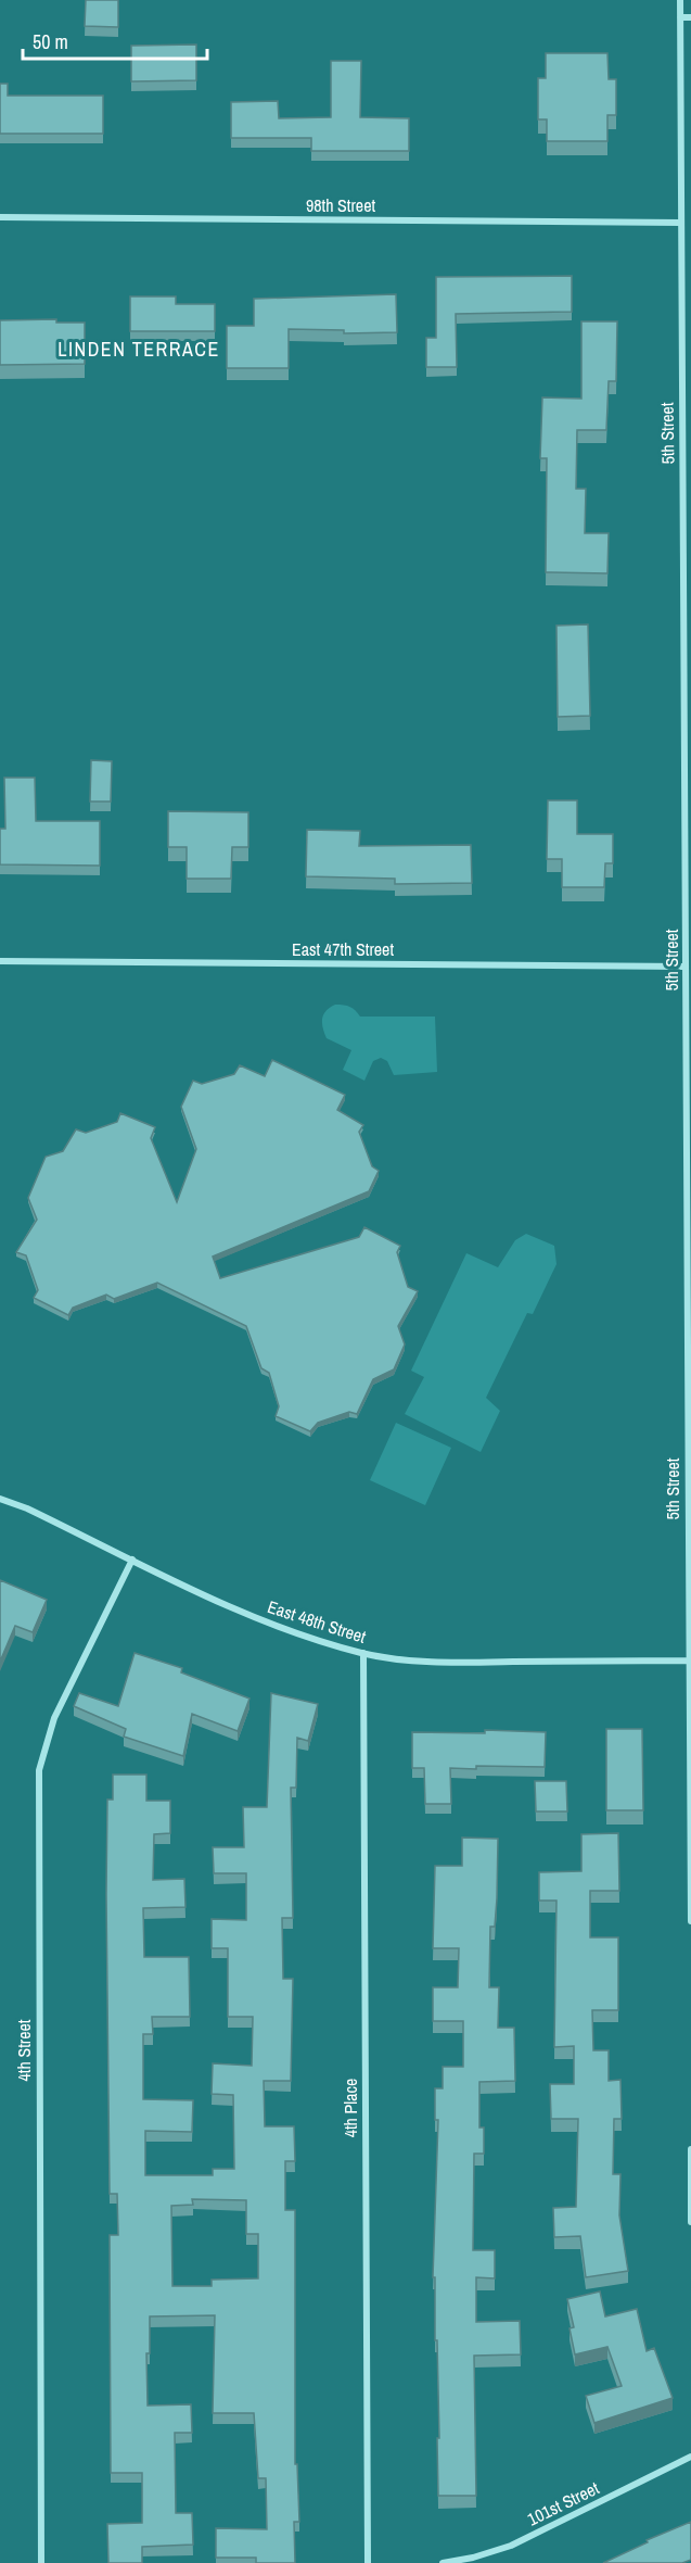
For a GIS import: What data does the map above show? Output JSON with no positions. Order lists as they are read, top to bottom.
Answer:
{
  "streets": {
    "street": [
      "98th Street",
      "5th Street",
      "East 47th Street",
      "East 48th Street",
      "4th Street",
      "4th Place",
      "101st Street"
    ]
  },
  "crossings": [
    ["98th Street", "5th Street"],
    ["5th Street", "East 47th Street"],
    ["5th Street", "East 48th Street"],
    ["East 48th Street", "4th Street"],
    ["East 48th Street", "4th Place"]
  ],
  "districts": ["LINDEN TERRACE"],
  "scale_bar": "50 m"
}
